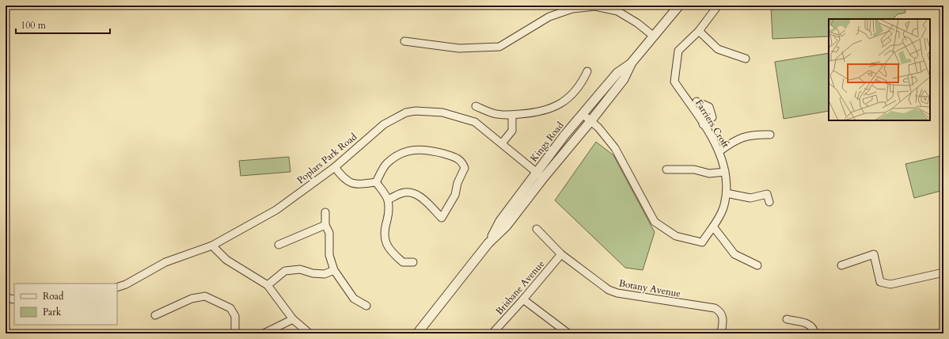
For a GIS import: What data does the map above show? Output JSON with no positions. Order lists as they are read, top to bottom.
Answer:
{
  "streets": {
    "street": [
      "Farriers Croft",
      "Kings Road",
      "Poplars Park Road",
      "Brisbane Avenue",
      "Botany Avenue"
    ]
  },
  "crossings": [
    ["Farriers Croft", "Kings Road"],
    ["Kings Road", "Poplars Park Road"],
    ["Brisbane Avenue", "Botany Avenue"]
  ],
  "legend": ["Road", "Park"],
  "scale_bar": "100 m"
}
